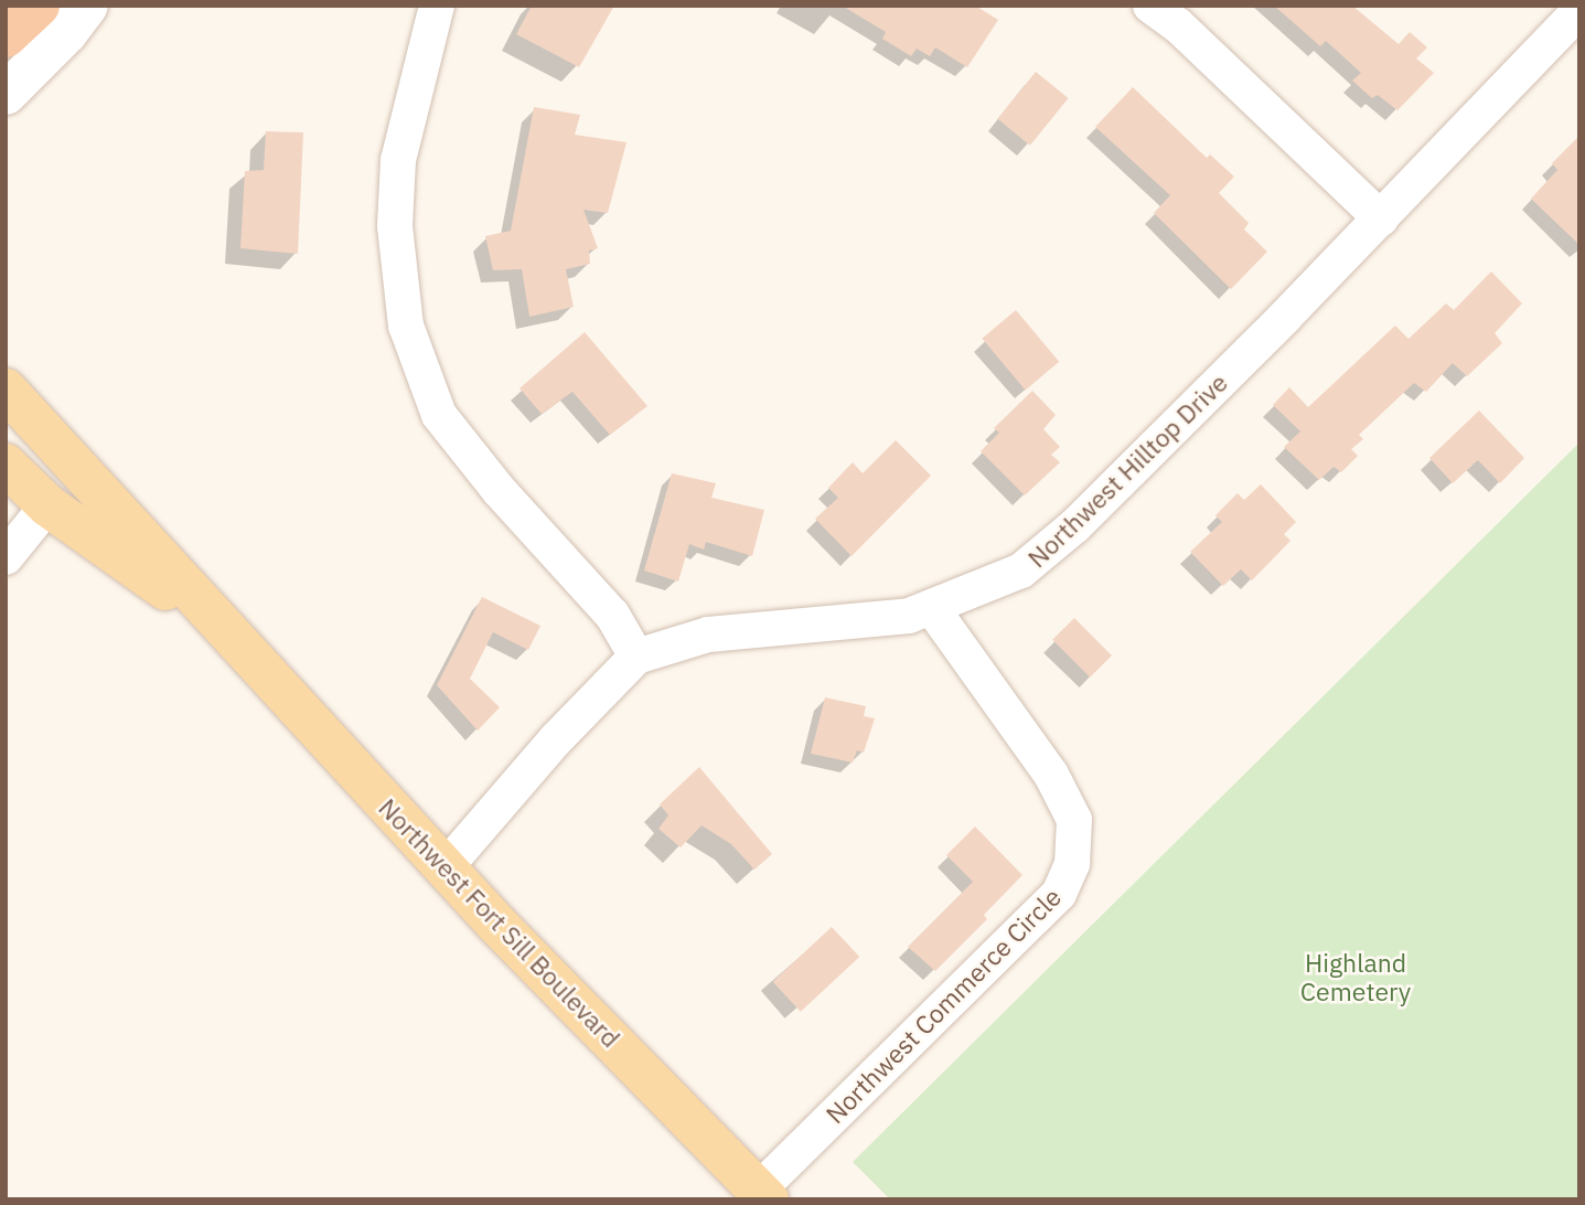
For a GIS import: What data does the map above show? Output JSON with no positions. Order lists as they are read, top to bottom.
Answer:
{
  "streets": {
    "main road": ["Northwest Fort Sill Boulevard"],
    "street": ["Northwest Hilltop Drive", "Northwest Commerce Circle"]
  },
  "crossings": [
    ["Northwest Hilltop Drive", "Northwest Fort Sill Boulevard"],
    ["Northwest Hilltop Drive", "Northwest Commerce Circle"],
    ["Northwest Fort Sill Boulevard", "Northwest Commerce Circle"]
  ],
  "parks": ["Highland Cemetery"]
}
